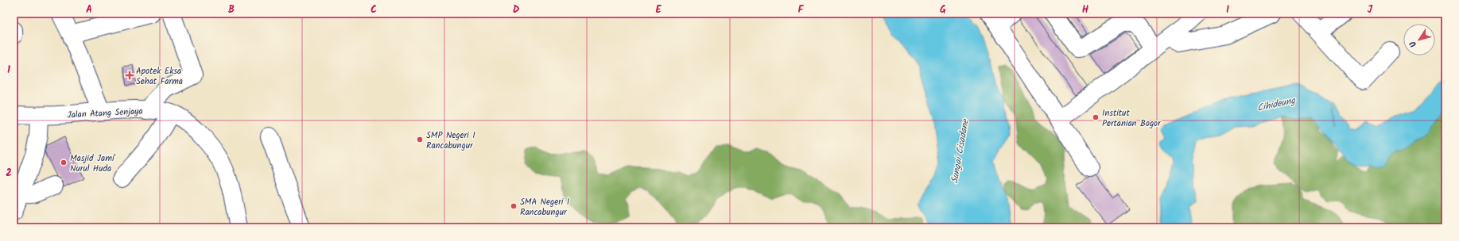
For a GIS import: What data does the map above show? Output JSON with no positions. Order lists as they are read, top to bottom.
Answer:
{
  "streets": {
    "street": ["Jalan Atang Senjaya"]
  },
  "water": ["Cihideung", "Sungai Cisadane"],
  "places": {
    "health": ["Apotek Eksa Sehat Farma"],
    "other": [
      "Institut Pertanian Bogor",
      "SMP Negeri 1 Rancabungur",
      "Masjid Jami' Nurul Huda",
      "SMA Negeri 1 Rancabungur"
    ]
  },
  "north": "bottom left",
  "grid": {
    "columns": [
      "A",
      "B",
      "C",
      "D",
      "E",
      "F",
      "G",
      "H",
      "I",
      "J"
    ],
    "rows": ["1", "2"]
  }
}
